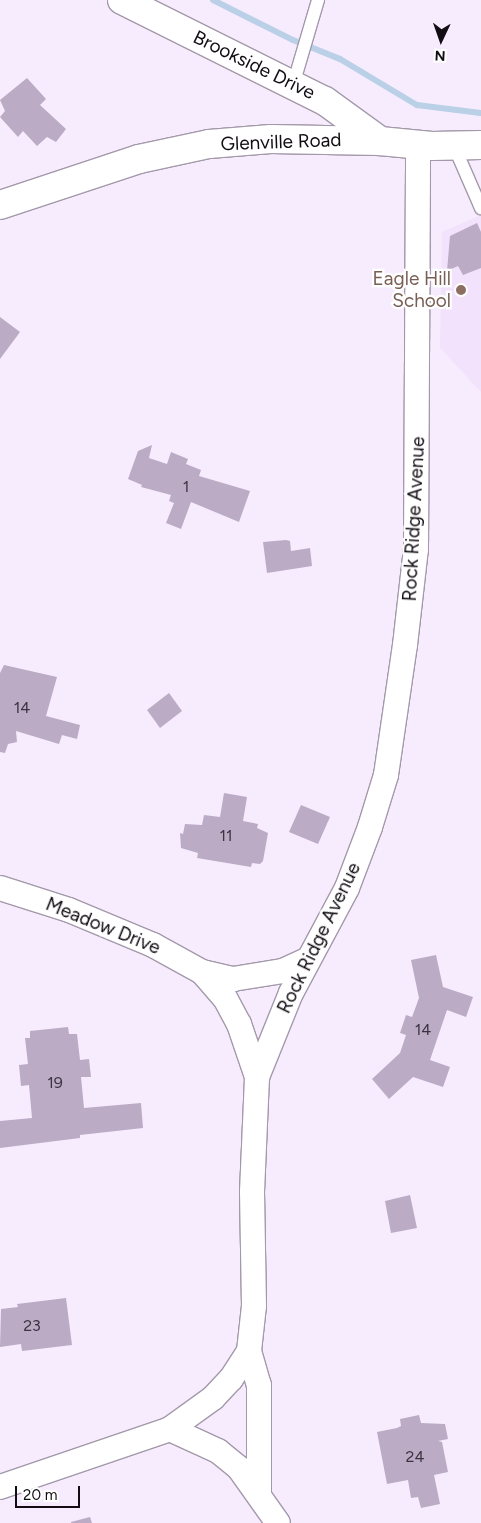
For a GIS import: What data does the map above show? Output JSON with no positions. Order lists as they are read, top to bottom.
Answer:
{
  "streets": {
    "main road": ["Brookside Drive", "Glenville Road"],
    "street": ["Rock Ridge Avenue", "Meadow Drive"]
  },
  "crossings": [
    ["Brookside Drive", "Glenville Road"],
    ["Glenville Road", "Rock Ridge Avenue"],
    ["Rock Ridge Avenue", "Meadow Drive"]
  ],
  "places": ["Eagle Hill School"],
  "house_numbers": [
    "1",
    "14",
    "11",
    "14",
    "19",
    "23",
    "24"
  ],
  "scale_bar": "20 m",
  "north": "bottom"
}
